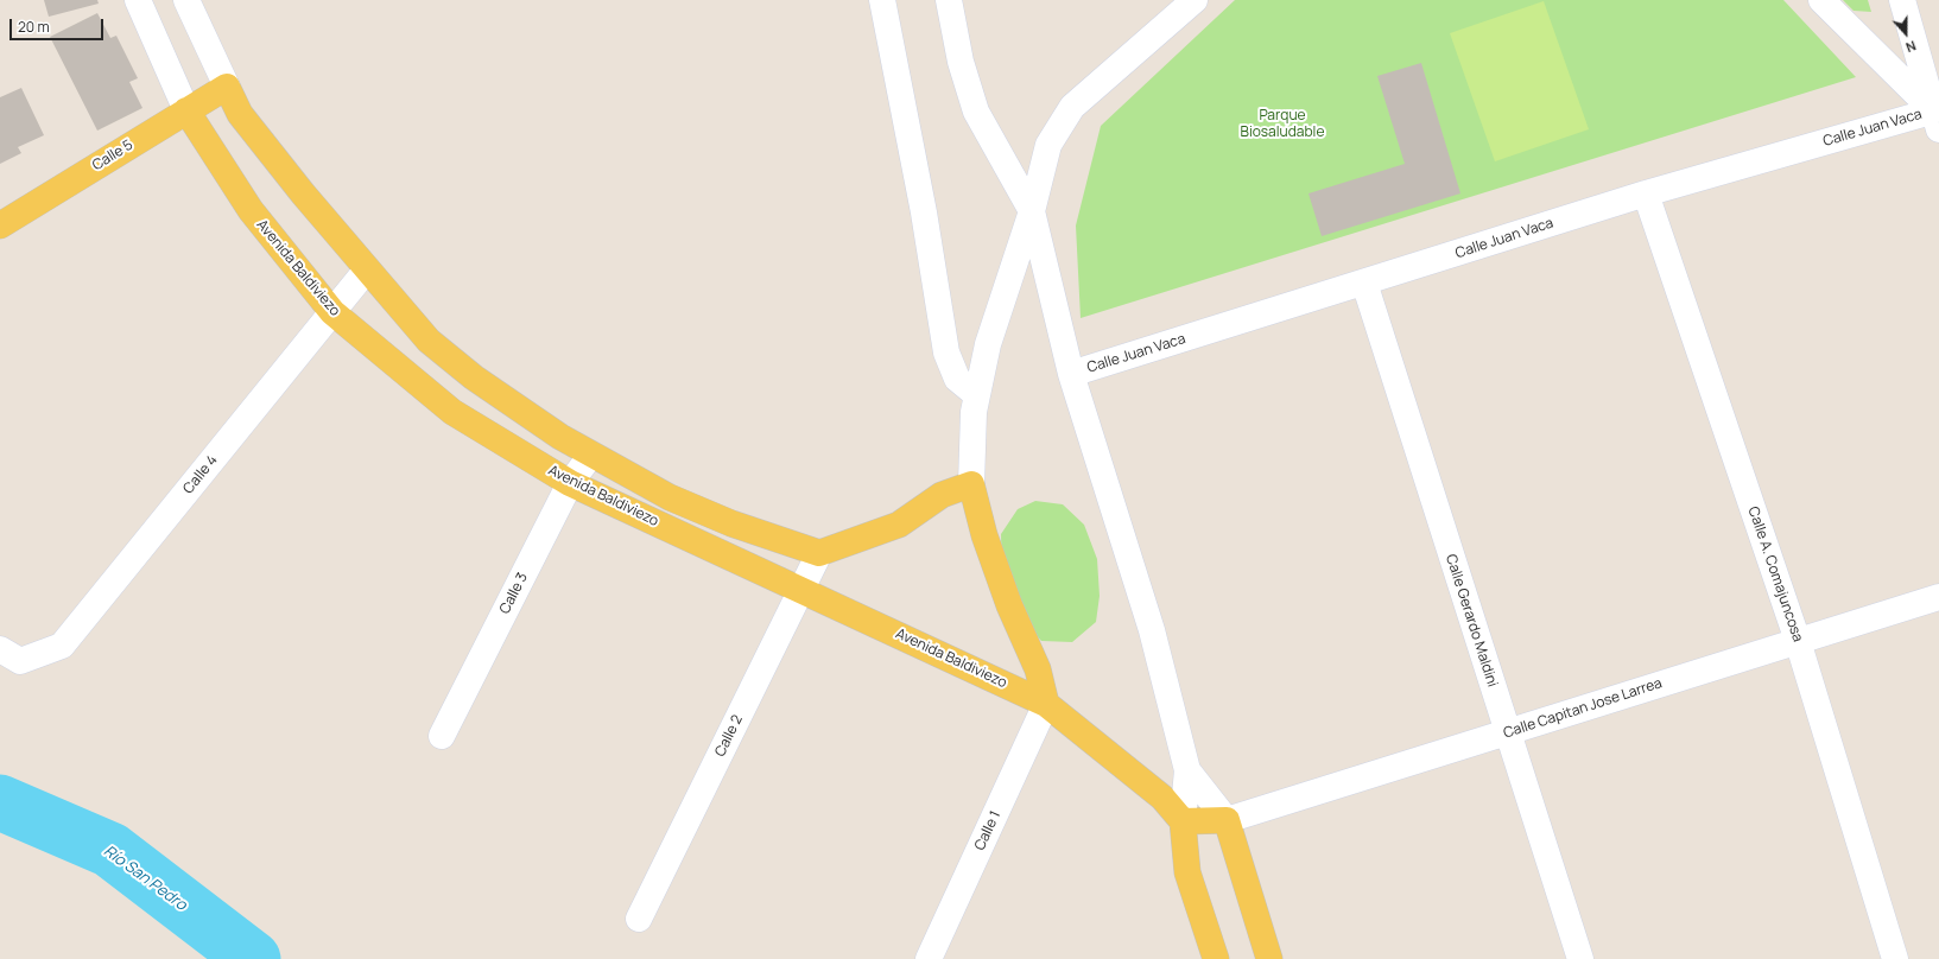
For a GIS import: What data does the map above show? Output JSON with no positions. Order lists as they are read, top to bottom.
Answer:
{
  "streets": {
    "main road": ["Calle 5", "Avenida Baldiviezo"],
    "street": [
      "Calle Juan Vaca",
      "Calle 4",
      "Calle A. Comajuncosa",
      "Calle 3",
      "Calle Gerardo Maldini",
      "Calle Capitan Jose Larrea",
      "Calle 2",
      "Calle 1"
    ]
  },
  "crossings": [
    ["Calle Juan Vaca", "Calle A. Comajuncosa"],
    ["Calle Juan Vaca", "Calle Gerardo Maldini"],
    ["Calle 5", "Avenida Baldiviezo"],
    ["Avenida Baldiviezo", "Calle 4"],
    ["Avenida Baldiviezo", "Calle 3"],
    ["Avenida Baldiviezo", "Calle 2"],
    ["Avenida Baldiviezo", "Calle 1"],
    ["Calle A. Comajuncosa", "Calle Capitan Jose Larrea"],
    ["Calle Gerardo Maldini", "Calle Capitan Jose Larrea"]
  ],
  "water": ["Río San Pedro"],
  "parks": ["Parque Biosaludable"],
  "scale_bar": "20 m",
  "north": "bottom"
}
